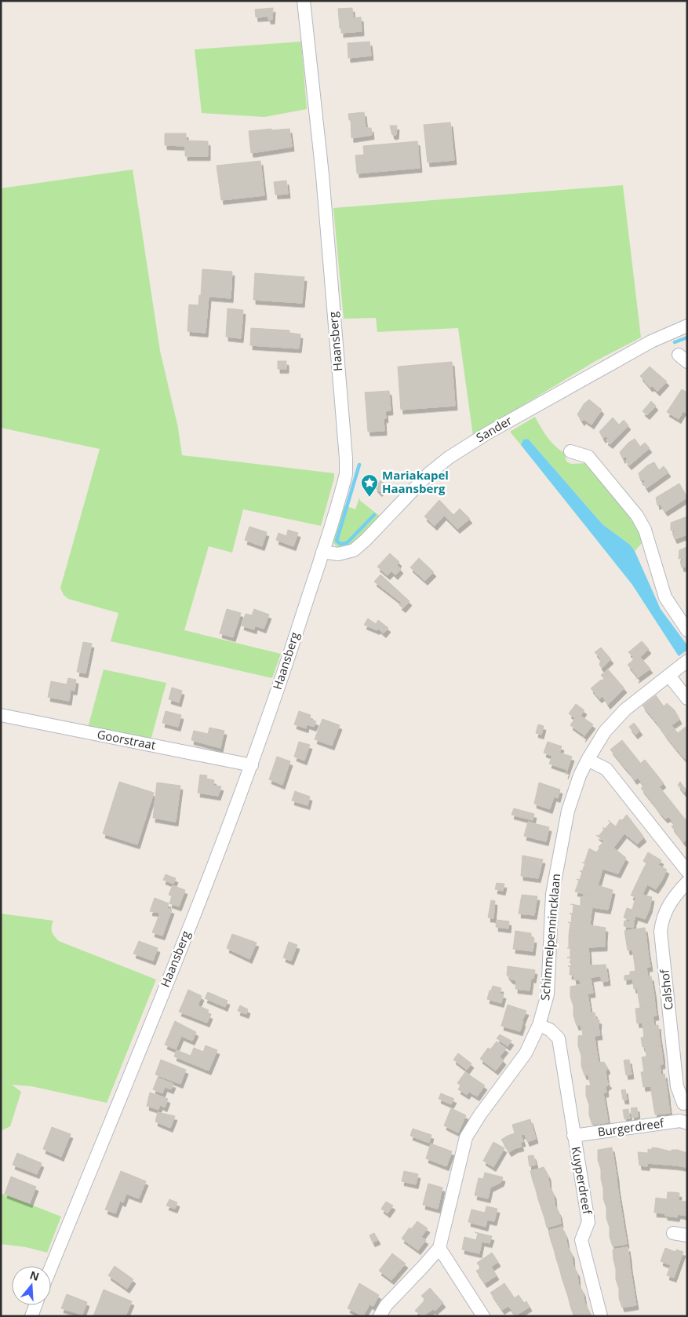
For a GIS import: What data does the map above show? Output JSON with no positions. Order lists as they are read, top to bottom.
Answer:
{
  "streets": {
    "street": [
      "Haansberg",
      "Sander",
      "Goorstraat",
      "Schimmelpennincklaan",
      "Calshof",
      "Burgerdreef",
      "Kuyperdreef"
    ]
  },
  "crossings": [
    ["Haansberg", "Sander"],
    ["Haansberg", "Goorstraat"],
    ["Calshof", "Burgerdreef"],
    ["Burgerdreef", "Kuyperdreef"]
  ],
  "places": {
    "place": ["Mariakapel Haansberg"]
  },
  "north": "top"
}
